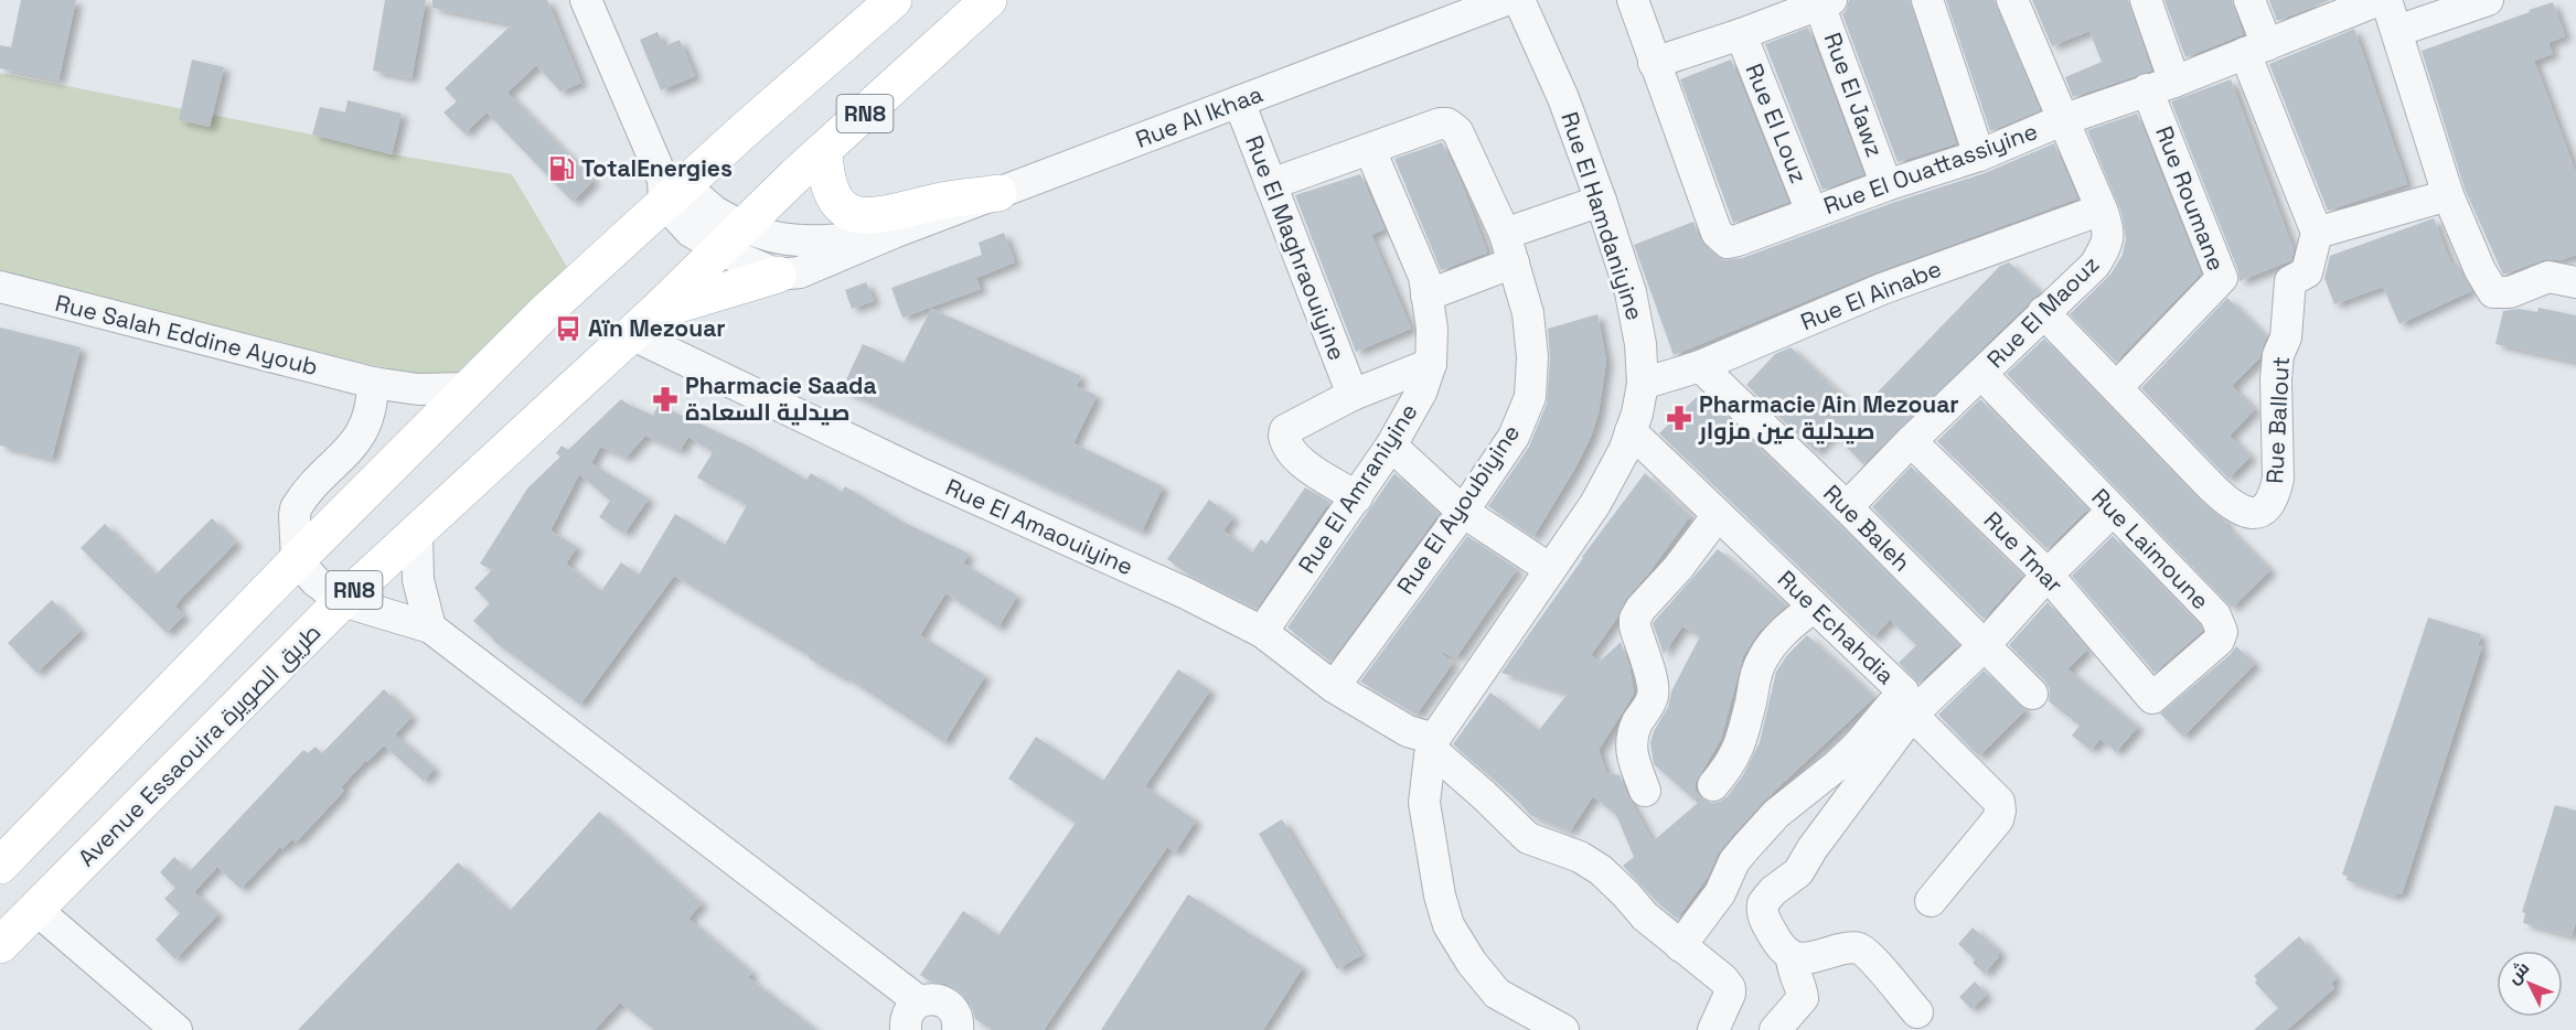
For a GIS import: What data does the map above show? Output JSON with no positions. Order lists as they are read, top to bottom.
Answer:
{
  "streets": {
    "main road": ["RN8", "Avenue Essaouira طريق الصويرة"],
    "street": [
      "Rue El Jawz",
      "Rue Al Ikhaa",
      "Rue El Louz",
      "Rue El Ouattassiyine",
      "Rue Roumane",
      "Rue El Hamdaniyine",
      "Rue El Maghraouiyine",
      "Rue El Ainabe",
      "Rue El Maouz",
      "Rue Salah Eddine Ayoub",
      "Rue Ballout",
      "Rue El Amraniyine",
      "Rue El Ayoubiyine",
      "Rue El Amaouiyine",
      "Rue Baleh",
      "Rue Laimoune",
      "Rue Tmar",
      "Rue Echahdia"
    ]
  },
  "crossings": [
    ["Rue El Jawz", "Rue El Ouattassiyine"],
    ["RN8", "Rue Al Ikhaa"],
    ["RN8", "Rue Salah Eddine Ayoub"],
    ["Rue Al Ikhaa", "Rue El Maghraouiyine"],
    ["Rue Al Ikhaa", "Avenue Essaouira طريق الصويرة"],
    ["Rue El Louz", "Rue El Ouattassiyine"],
    ["Rue El Ouattassiyine", "Rue Roumane"],
    ["Rue El Ouattassiyine", "Rue El Maouz"],
    ["Rue Roumane", "Rue Ballout"],
    ["Rue El Hamdaniyine", "Rue El Ainabe"],
    ["Rue El Hamdaniyine", "Rue El Amaouiyine"],
    ["Rue El Hamdaniyine", "Rue Echahdia"],
    ["Rue El Maghraouiyine", "Rue El Ayoubiyine"],
    ["Rue El Ainabe", "Rue El Maouz"],
    ["Rue El Ainabe", "Rue Baleh"],
    ["Rue El Maouz", "Rue Ballout"],
    ["Rue El Maouz", "Rue Baleh"],
    ["Rue El Maouz", "Rue Laimoune"],
    ["Rue El Maouz", "Rue Tmar"],
    ["Rue El Amraniyine", "Rue El Ayoubiyine"],
    ["Rue El Amraniyine", "Rue El Amaouiyine"],
    ["Rue El Ayoubiyine", "Rue El Amaouiyine"],
    ["Rue El Amaouiyine", "Avenue Essaouira طريق الصويرة"],
    ["Rue Laimoune", "Rue Tmar"]
  ],
  "places": {
    "fuel station": ["TotalEnergies"],
    "bus stop": ["Aïn Mezouar"],
    "pharmacy": ["Pharmacie Saada صيدلية السعادة", "Pharmacie Ain Mezouar صيدلية عين مزوار"]
  },
  "north": "top left"
}
